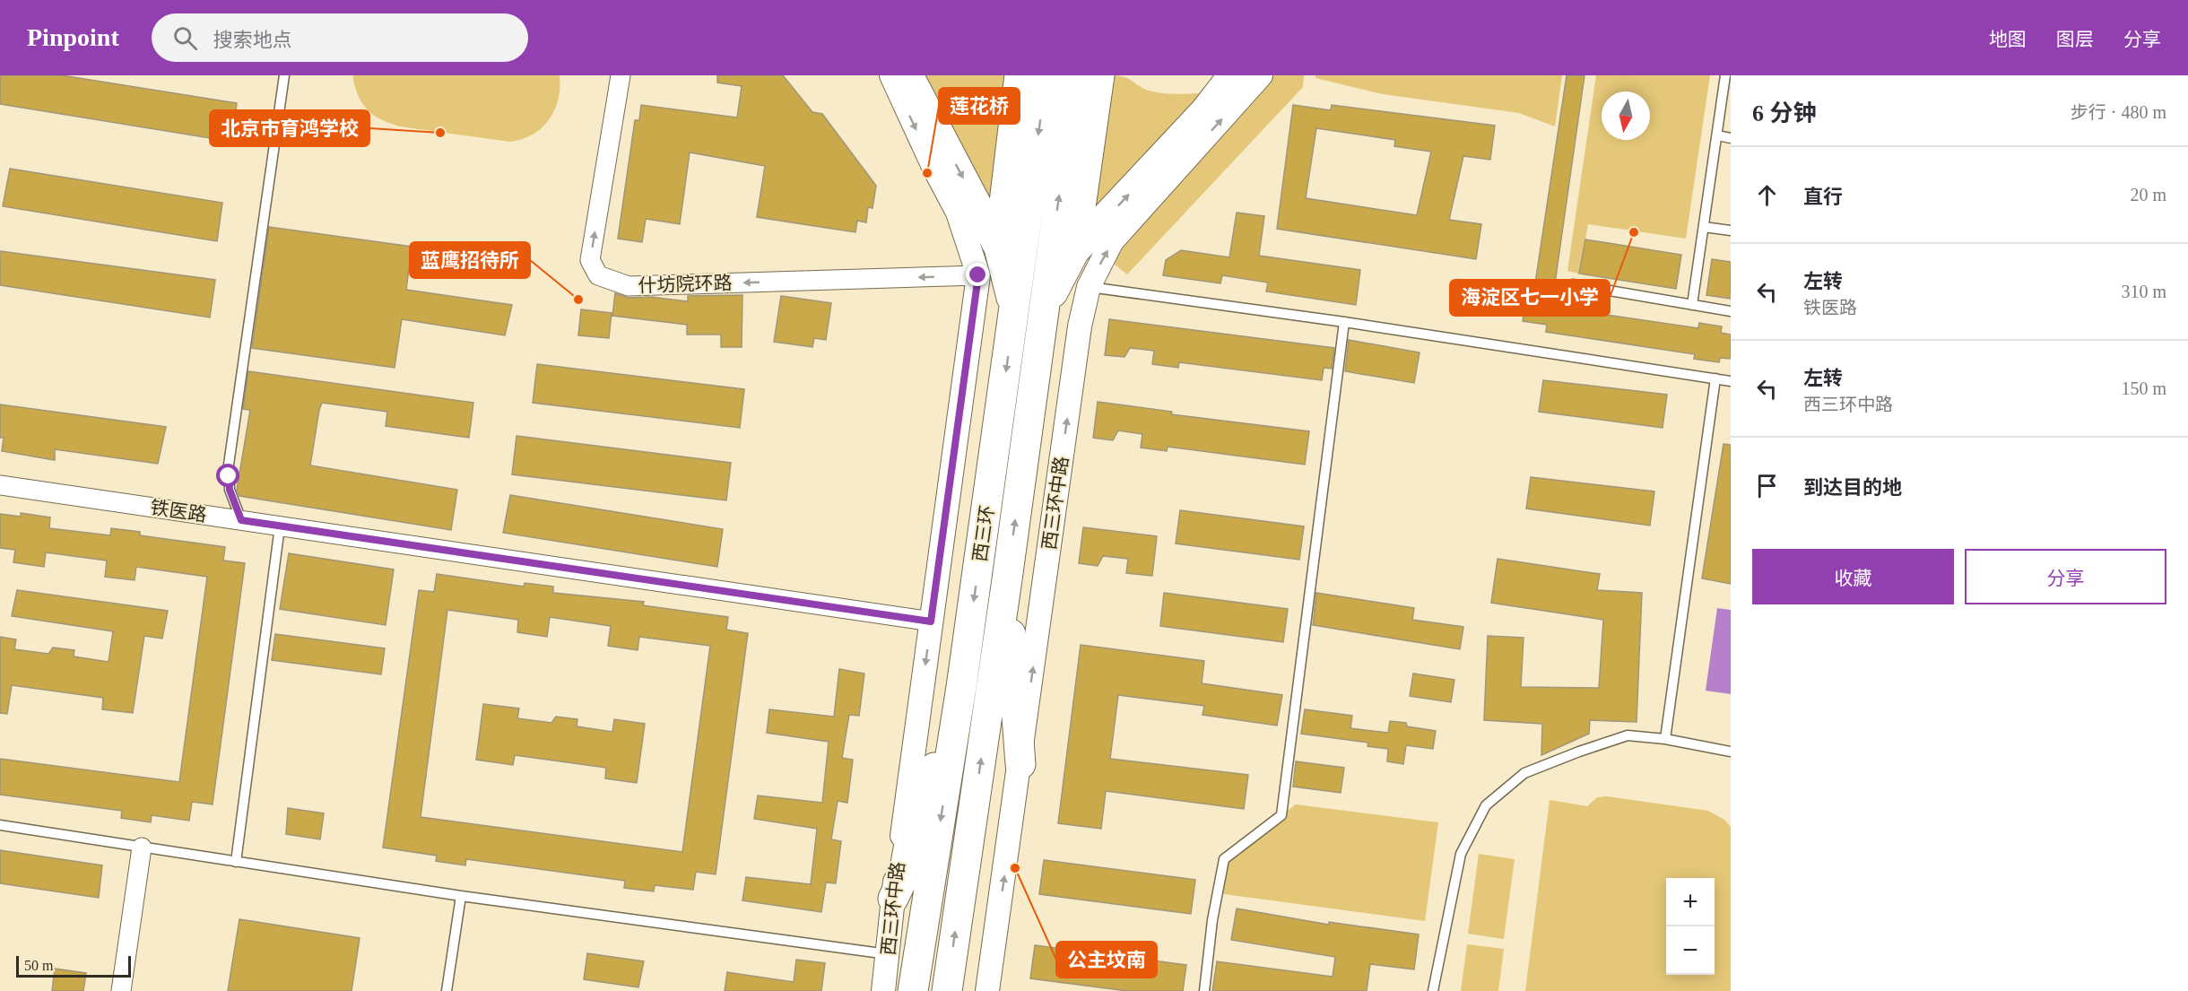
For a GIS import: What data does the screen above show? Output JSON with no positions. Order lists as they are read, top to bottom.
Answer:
{
  "streets": {
    "highway": ["西三环"],
    "street": ["什坊院环路", "西三环中路", "铁医路"]
  },
  "crossings": [
    ["什坊院环路", "西三环中路"],
    ["西三环中路", "铁医路"]
  ],
  "places": [
    "北京市育鸿学校",
    "莲花桥",
    "海淀区七一小学",
    "蓝鹰招待所",
    "公主坟南"
  ],
  "scale_bar": "50 m",
  "north": "bottom",
  "page": {
    "header": "Pinpoint",
    "search": "搜索地点",
    "nav": ["地图", "图层", "分享"],
    "heading": ["6 分钟", "步行 · 480 m"],
    "list": [
      ["直行", "20 m"],
      ["左转", "铁医路", "310 m"],
      ["左转", "西三环中路", "150 m"],
      "到达目的地"
    ],
    "buttons": ["收藏", "分享"],
    "map_buttons": ["+", "−"],
    "scale": "50 m"
  }
}
